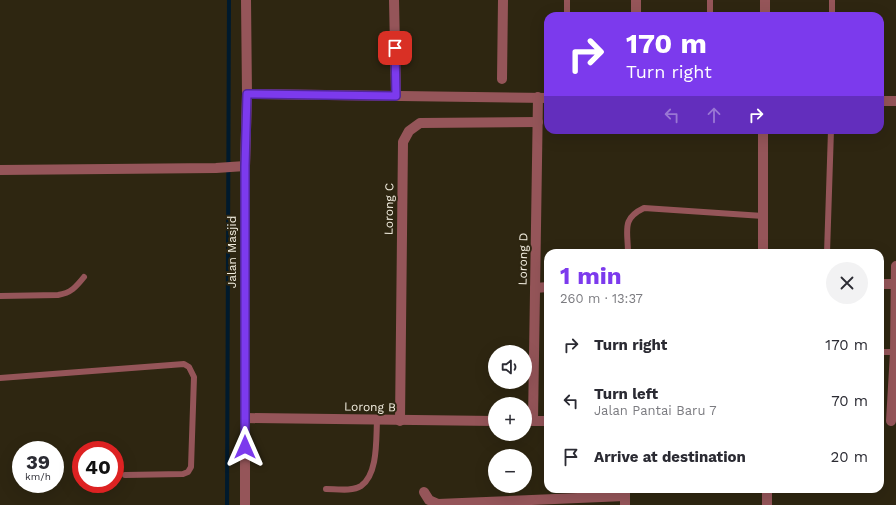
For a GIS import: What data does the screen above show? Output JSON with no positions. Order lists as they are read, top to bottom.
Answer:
{
  "streets": {
    "street": [
      "Lorong C",
      "Jalan Masjid",
      "Lorong D",
      "Lorong B"
    ]
  },
  "crossings": [
    ["Lorong C", "Lorong D"],
    ["Lorong C", "Lorong B"],
    ["Jalan Masjid", "Lorong B"]
  ],
  "page": {
    "turn": ["170 m", "Turn right"],
    "heading": ["1 min", "260 m · 13:37"],
    "list": [
      {
        "name": "Turn right",
        "value": "170 m"
      },
      {
        "name": "Turn left",
        "note": "Jalan Pantai Baru 7",
        "value": "70 m"
      },
      {
        "name": "Arrive at destination",
        "value": "20 m"
      }
    ],
    "map_buttons": ["+", "−"],
    "speed": "39 km/h",
    "limit": "40"
  }
}
